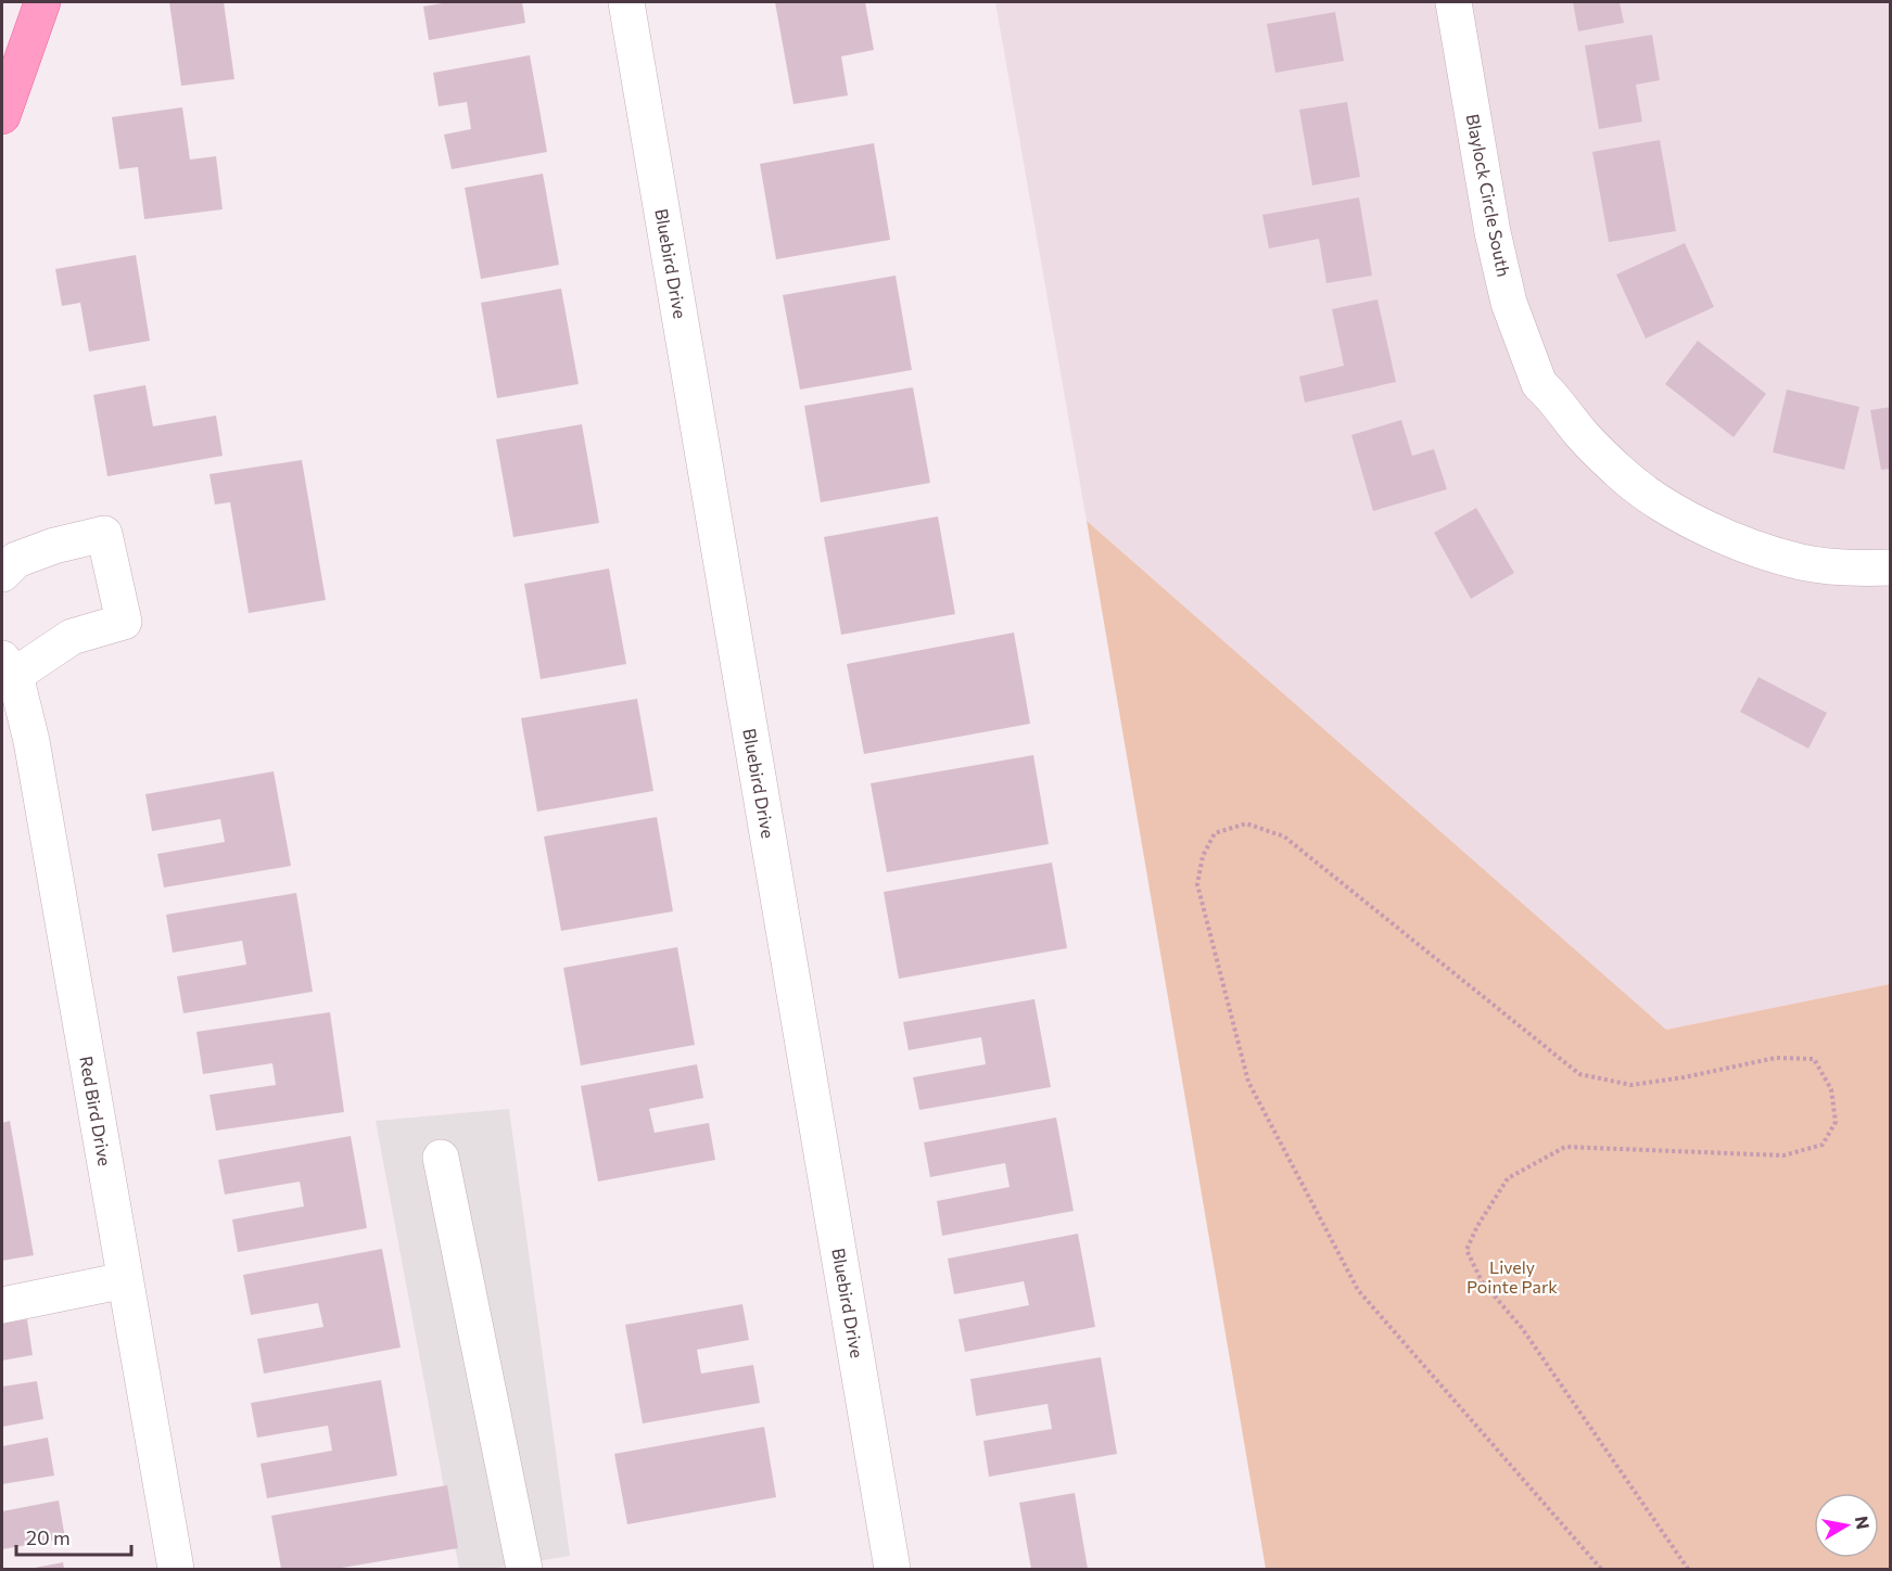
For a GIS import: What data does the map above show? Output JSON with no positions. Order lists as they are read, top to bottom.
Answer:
{
  "streets": {
    "street": ["Blaylock Circle South", "Bluebird Drive", "Red Bird Drive"]
  },
  "parks": ["Lively Pointe Park"],
  "scale_bar": "20 m",
  "north": "right"
}
